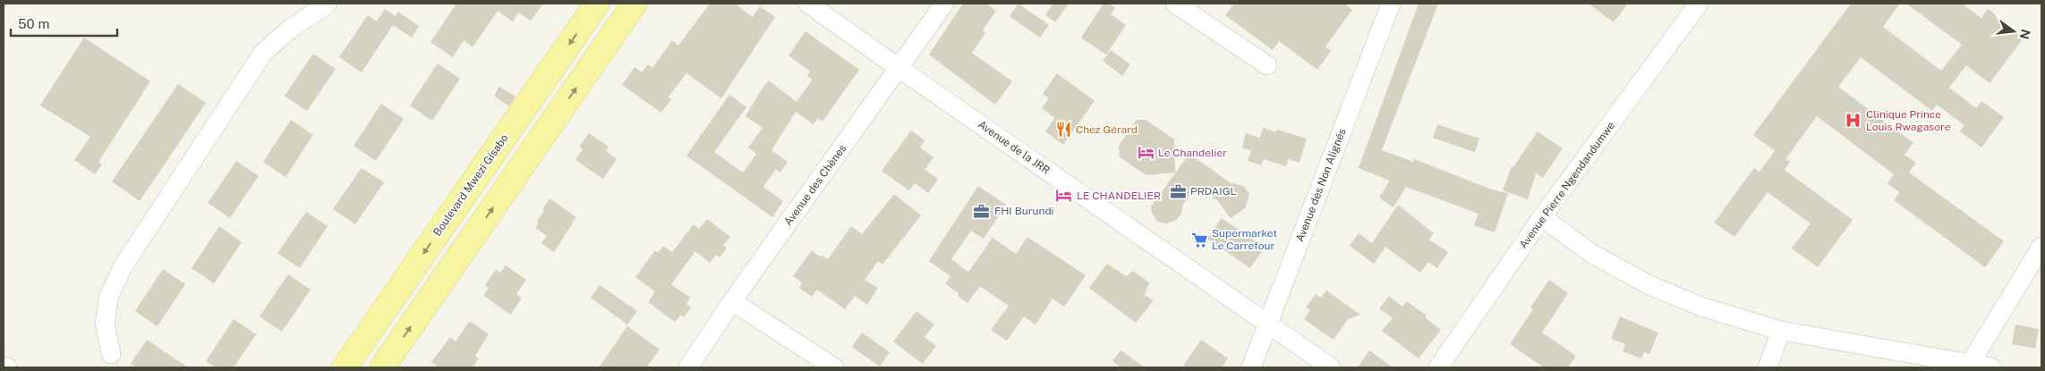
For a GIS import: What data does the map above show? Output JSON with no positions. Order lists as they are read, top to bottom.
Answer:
{
  "streets": {
    "main road": ["Boulevard Mwezi Gisabo"],
    "street": [
      "Avenue de la JRR",
      "Avenue des Chènes",
      "Avenue des Non Alignés",
      "Avenue Pierre Ngendandumwe"
    ]
  },
  "crossings": [
    ["Avenue de la JRR", "Avenue des Chènes"],
    ["Avenue de la JRR", "Avenue des Non Alignés"]
  ],
  "places": {
    "hospital": ["Clinique Prince Louis Rwagasore"],
    "restaurant": ["Chez Gérard"],
    "hotel": ["Le Chandelier", "LE CHANDELIER"],
    "office": ["PRDAIGL", "FHI Burundi"],
    "supermarket": ["Supermarket Le Carrefour"]
  },
  "scale_bar": "50 m",
  "north": "right"
}
